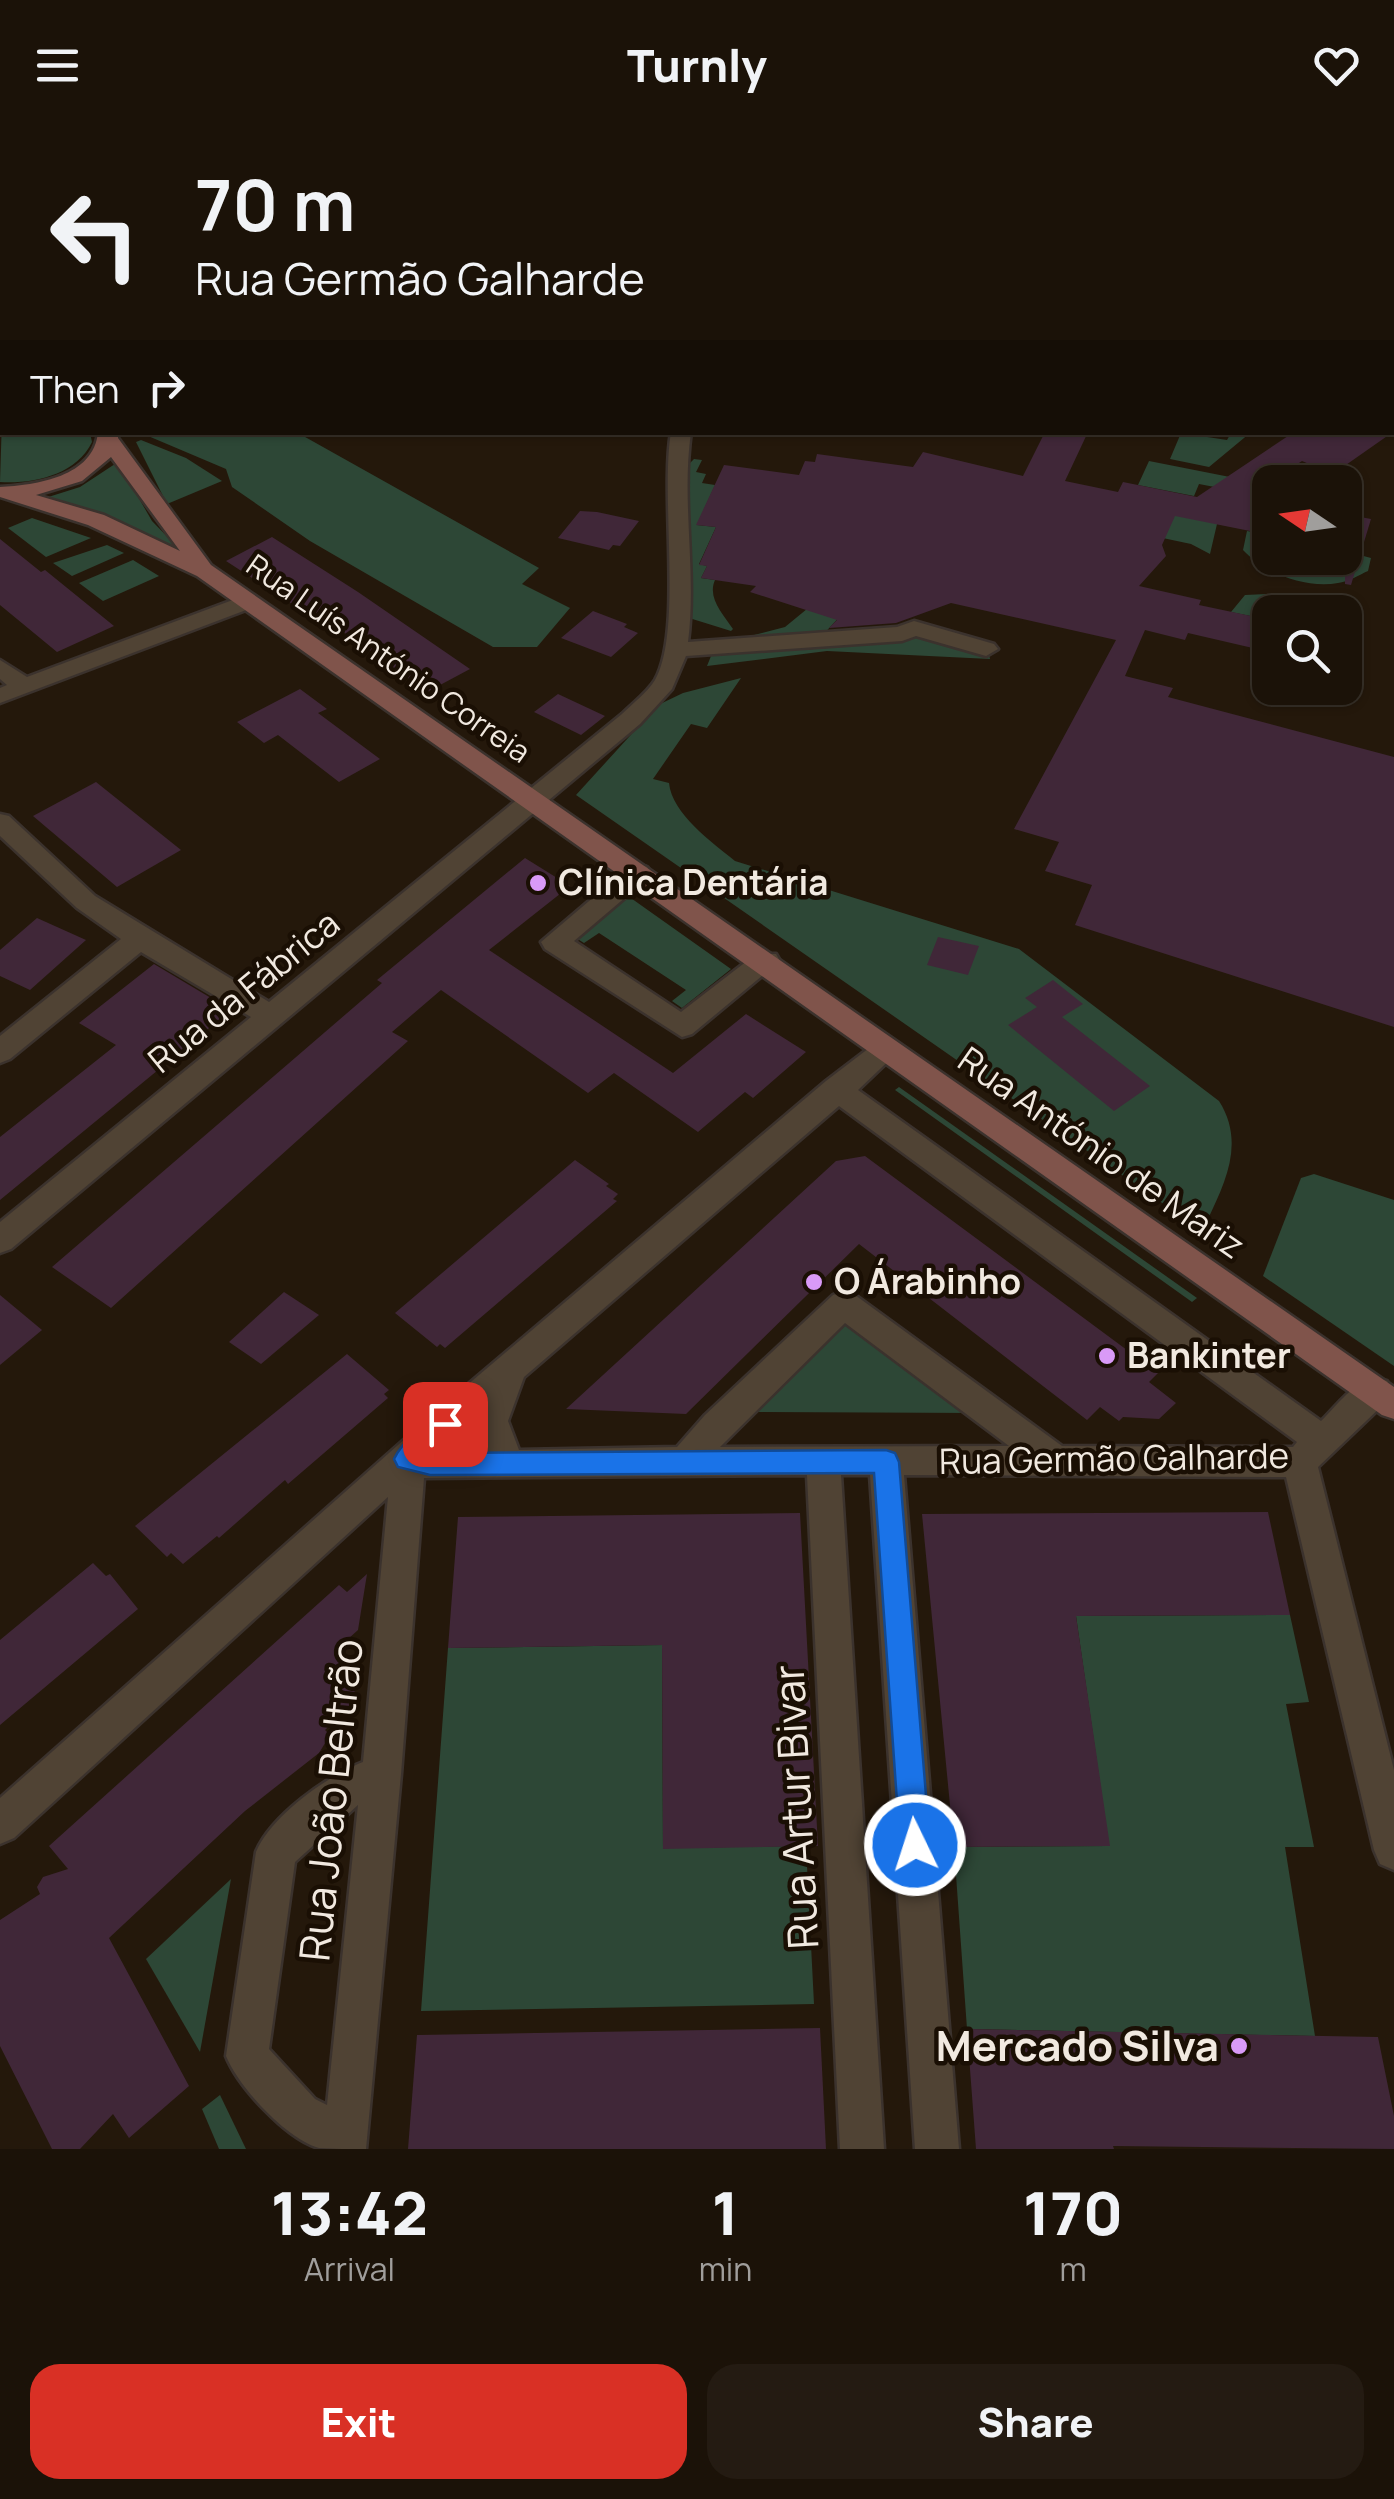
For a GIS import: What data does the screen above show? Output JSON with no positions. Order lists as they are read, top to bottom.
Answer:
{
  "streets": {
    "street": [
      "Rua Luís António Correia",
      "Rua da Fábrica",
      "Rua António de Mariz",
      "Rua Germão Galharde",
      "Rua João Beltrão",
      "Rua Artur Bivar"
    ]
  },
  "crossings": [
    ["Rua Luís António Correia", "Rua da Fábrica"],
    ["Rua Luís António Correia", "Rua António de Mariz"],
    ["Rua da Fábrica", "Rua António de Mariz"],
    ["Rua António de Mariz", "Rua Germão Galharde"],
    ["Rua Germão Galharde", "Rua João Beltrão"],
    ["Rua Germão Galharde", "Rua Artur Bivar"]
  ],
  "places": [
    "Clínica Dentária",
    "O Árabinho",
    "Bankinter",
    "Mercado Silva"
  ],
  "north": "left",
  "page": {
    "header": "Turnly",
    "turn": ["70 m", "Rua Germão Galharde"],
    "then": "Then",
    "eta": [
      "13:42",
      "Arrival",
      "1",
      "min",
      "170",
      "m"
    ],
    "buttons": ["Exit", "Share"]
  }
}
